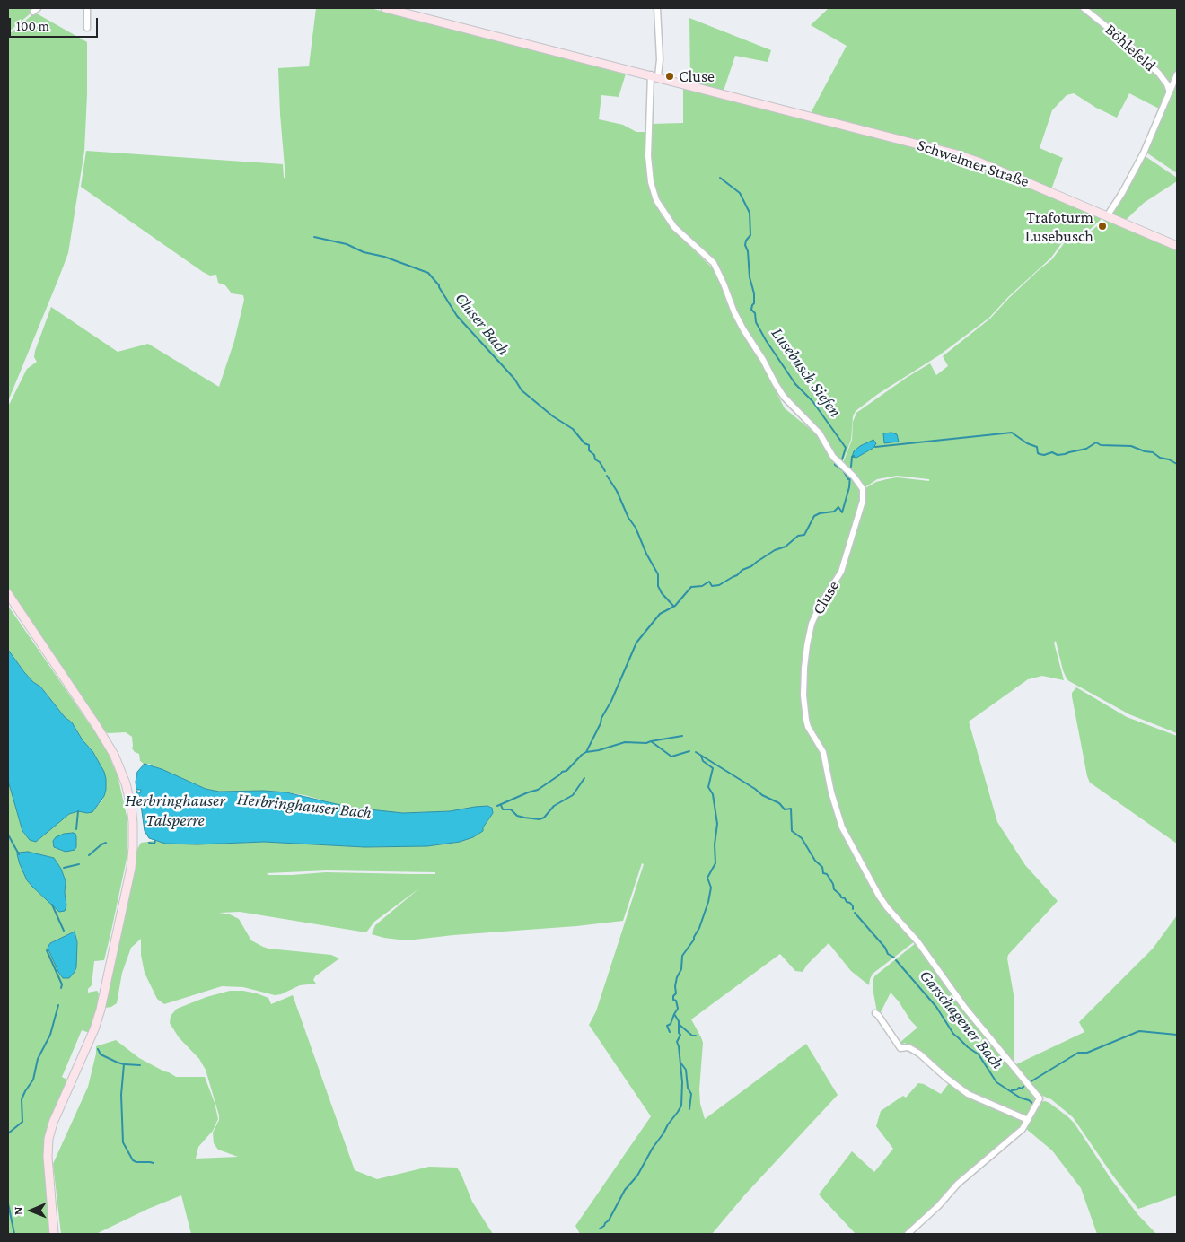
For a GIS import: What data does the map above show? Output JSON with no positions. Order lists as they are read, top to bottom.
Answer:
{
  "streets": {
    "main road": ["Schwelmer Straße"],
    "street": ["Böhlefeld", "Cluse"]
  },
  "crossings": [
    ["Schwelmer Straße", "Cluse"]
  ],
  "water": [
    "Cluser Bach",
    "Lusebusch Siefen",
    "Herbringhauser Talsperre",
    "Herbringhauser Bach",
    "Garschagener Bach"
  ],
  "places": ["Cluse", "Trafoturm Lusebusch"],
  "scale_bar": "100 m",
  "north": "left"
}
